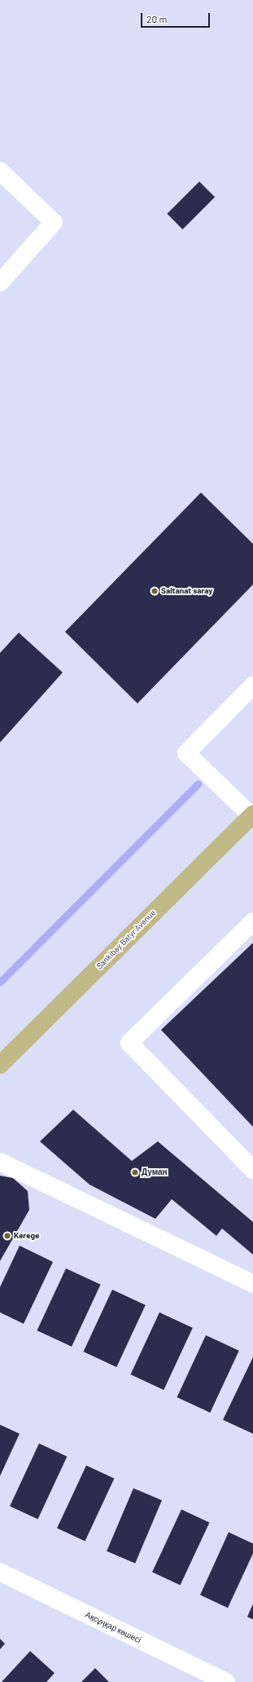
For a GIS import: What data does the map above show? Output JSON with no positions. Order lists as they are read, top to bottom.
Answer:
{
  "streets": {
    "main road": ["Sankibay Batyr Avenue"],
    "street": ["Ақсұңқар көшесі"]
  },
  "places": ["Saltanat saray", "Думан", "Kerege"],
  "scale_bar": "20 m"
}
